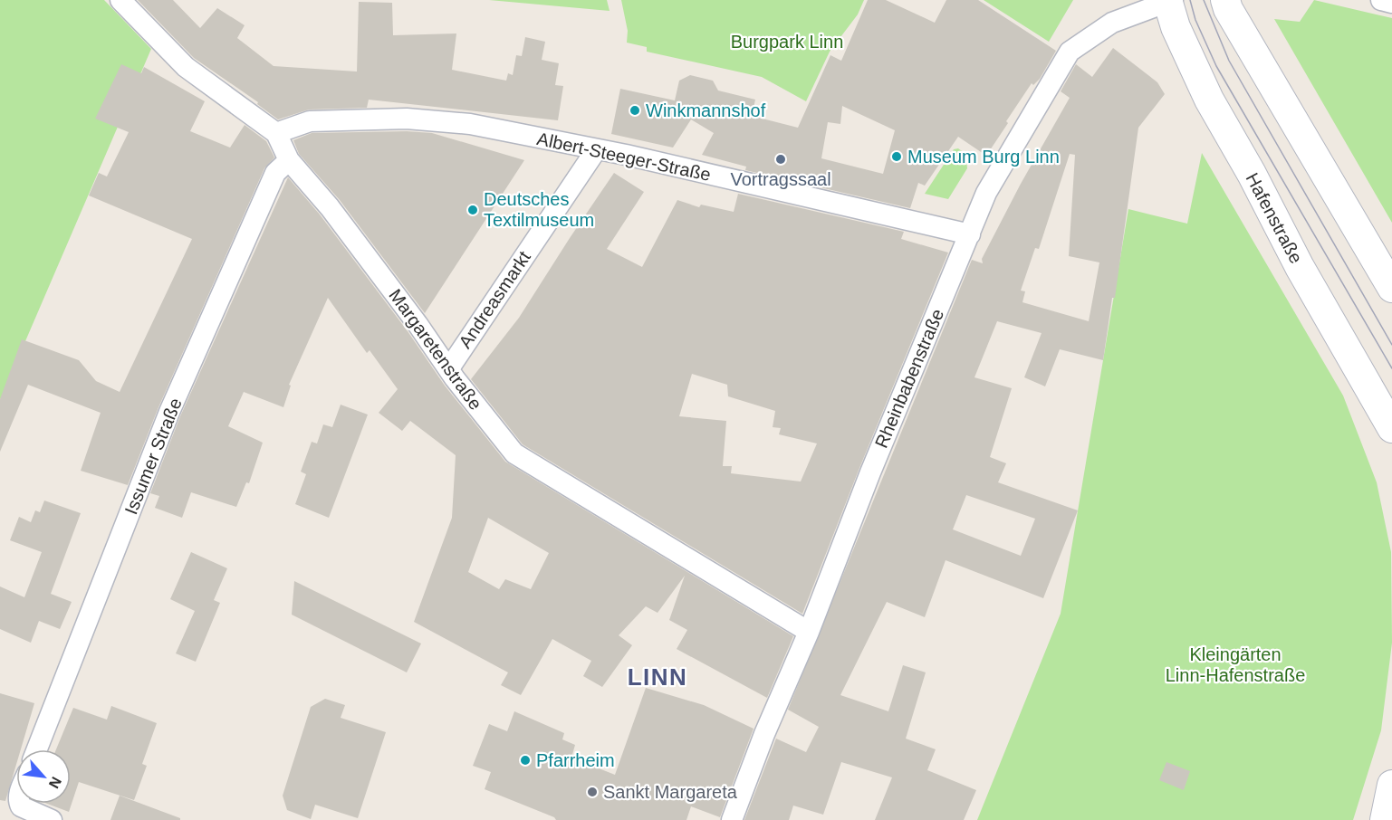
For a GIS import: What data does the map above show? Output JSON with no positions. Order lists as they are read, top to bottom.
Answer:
{
  "streets": {
    "main road": ["Hafenstraße"],
    "street": [
      "Albert-Steeger-Straße",
      "Andreasmarkt",
      "Margaretenstraße",
      "Rheinbabenstraße",
      "Issumer Straße"
    ]
  },
  "crossings": [
    ["Albert-Steeger-Straße", "Andreasmarkt"],
    ["Albert-Steeger-Straße", "Margaretenstraße"],
    ["Albert-Steeger-Straße", "Rheinbabenstraße"],
    ["Hafenstraße", "Rheinbabenstraße"],
    ["Andreasmarkt", "Margaretenstraße"],
    ["Margaretenstraße", "Rheinbabenstraße"],
    ["Margaretenstraße", "Issumer Straße"]
  ],
  "districts": ["LINN"],
  "parks": ["Burgpark Linn", "Kleingärten Linn-Hafenstraße"],
  "places": [
    "Winkmannshof",
    "Museum Burg Linn",
    "Vortragssaal",
    "Deutsches Textilmuseum",
    "Pfarrheim",
    "Sankt Margareta"
  ],
  "north": "bottom right"
}
